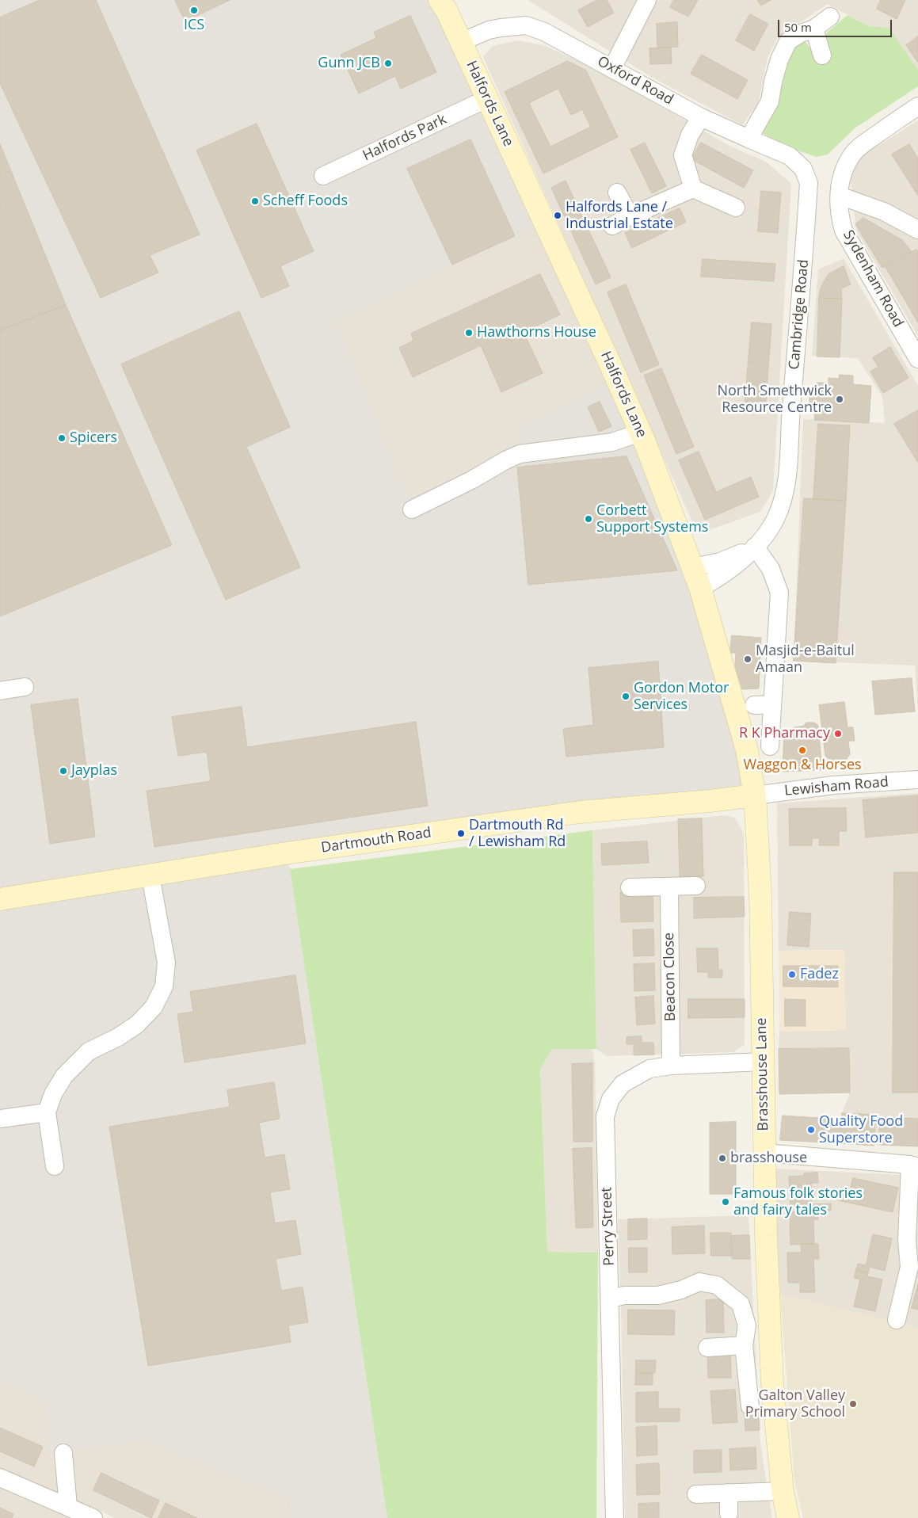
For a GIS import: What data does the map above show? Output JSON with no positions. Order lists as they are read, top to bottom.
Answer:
{
  "streets": {
    "street": [
      "Oxford Road",
      "Halfords Lane",
      "Halfords Park",
      "Sydenham Road",
      "Cambridge Road",
      "Lewisham Road",
      "Dartmouth Road",
      "Beacon Close",
      "Brasshouse Lane",
      "Perry Street"
    ]
  },
  "crossings": [
    ["Oxford Road", "Halfords Lane"],
    ["Oxford Road", "Cambridge Road"],
    ["Halfords Lane", "Halfords Park"],
    ["Halfords Lane", "Cambridge Road"],
    ["Halfords Lane", "Lewisham Road"],
    ["Halfords Lane", "Dartmouth Road"],
    ["Halfords Lane", "Brasshouse Lane"],
    ["Lewisham Road", "Dartmouth Road"],
    ["Lewisham Road", "Brasshouse Lane"],
    ["Dartmouth Road", "Brasshouse Lane"],
    ["Beacon Close", "Perry Street"],
    ["Brasshouse Lane", "Perry Street"]
  ],
  "places": [
    "ICS",
    "Gunn JCB",
    "Scheff Foods",
    "Halfords Lane / Industrial Estate",
    "Hawthorns House",
    "North Smethwick Resource Centre",
    "Spicers",
    "Corbett Support Systems",
    "Masjid-e-Baitul Amaan",
    "Gordon Motor Services",
    "R K Pharmacy",
    "Waggon & Horses",
    "Jayplas",
    "Dartmouth Rd / Lewisham Rd",
    "Fadez",
    "Quality Food Superstore",
    "brasshouse",
    "Famous folk stories and fairy tales",
    "Galton Valley Primary School"
  ],
  "scale_bar": "50 m"
}
